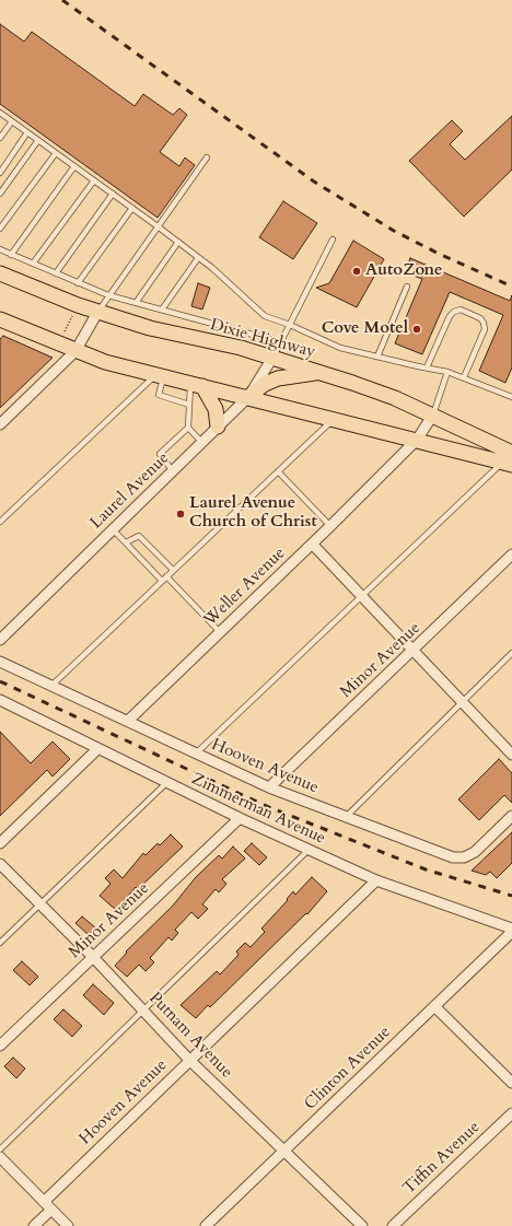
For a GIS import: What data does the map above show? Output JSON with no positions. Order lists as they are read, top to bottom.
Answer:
{
  "streets": {
    "main road": ["Dixie Highway"],
    "street": [
      "Laurel Avenue",
      "Weller Avenue",
      "Minor Avenue",
      "Hooven Avenue",
      "Zimmerman Avenue",
      "Putnam Avenue",
      "Clinton Avenue",
      "Tiffin Avenue"
    ]
  },
  "crossings": [
    ["Dixie Highway", "Laurel Avenue"],
    ["Dixie Highway", "Weller Avenue"],
    ["Weller Avenue", "Hooven Avenue"],
    ["Minor Avenue", "Hooven Avenue"],
    ["Minor Avenue", "Zimmerman Avenue"],
    ["Minor Avenue", "Putnam Avenue"],
    ["Hooven Avenue", "Zimmerman Avenue"],
    ["Hooven Avenue", "Putnam Avenue"],
    ["Putnam Avenue", "Clinton Avenue"]
  ],
  "places": ["AutoZone", "Cove Motel", "Laurel Avenue Church of Christ"]
}
